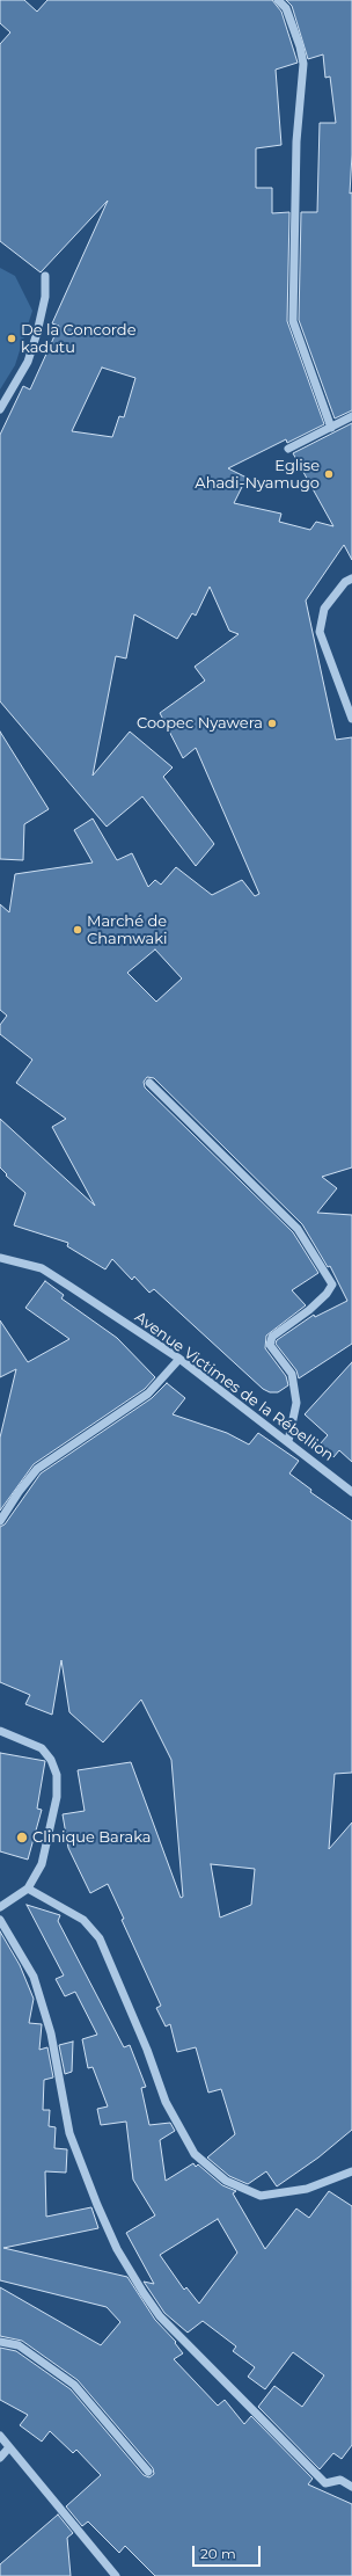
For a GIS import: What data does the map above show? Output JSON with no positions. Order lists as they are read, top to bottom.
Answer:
{
  "streets": {
    "street": ["Avenue Victimes de la Rébellion"]
  },
  "places": [
    "De la Concorde kadutu",
    "Eglise Ahadi-Nyamugo",
    "Coopec Nyawera",
    "Marché de Chamwaki",
    "Clinique Baraka"
  ],
  "scale_bar": "20 m"
}
